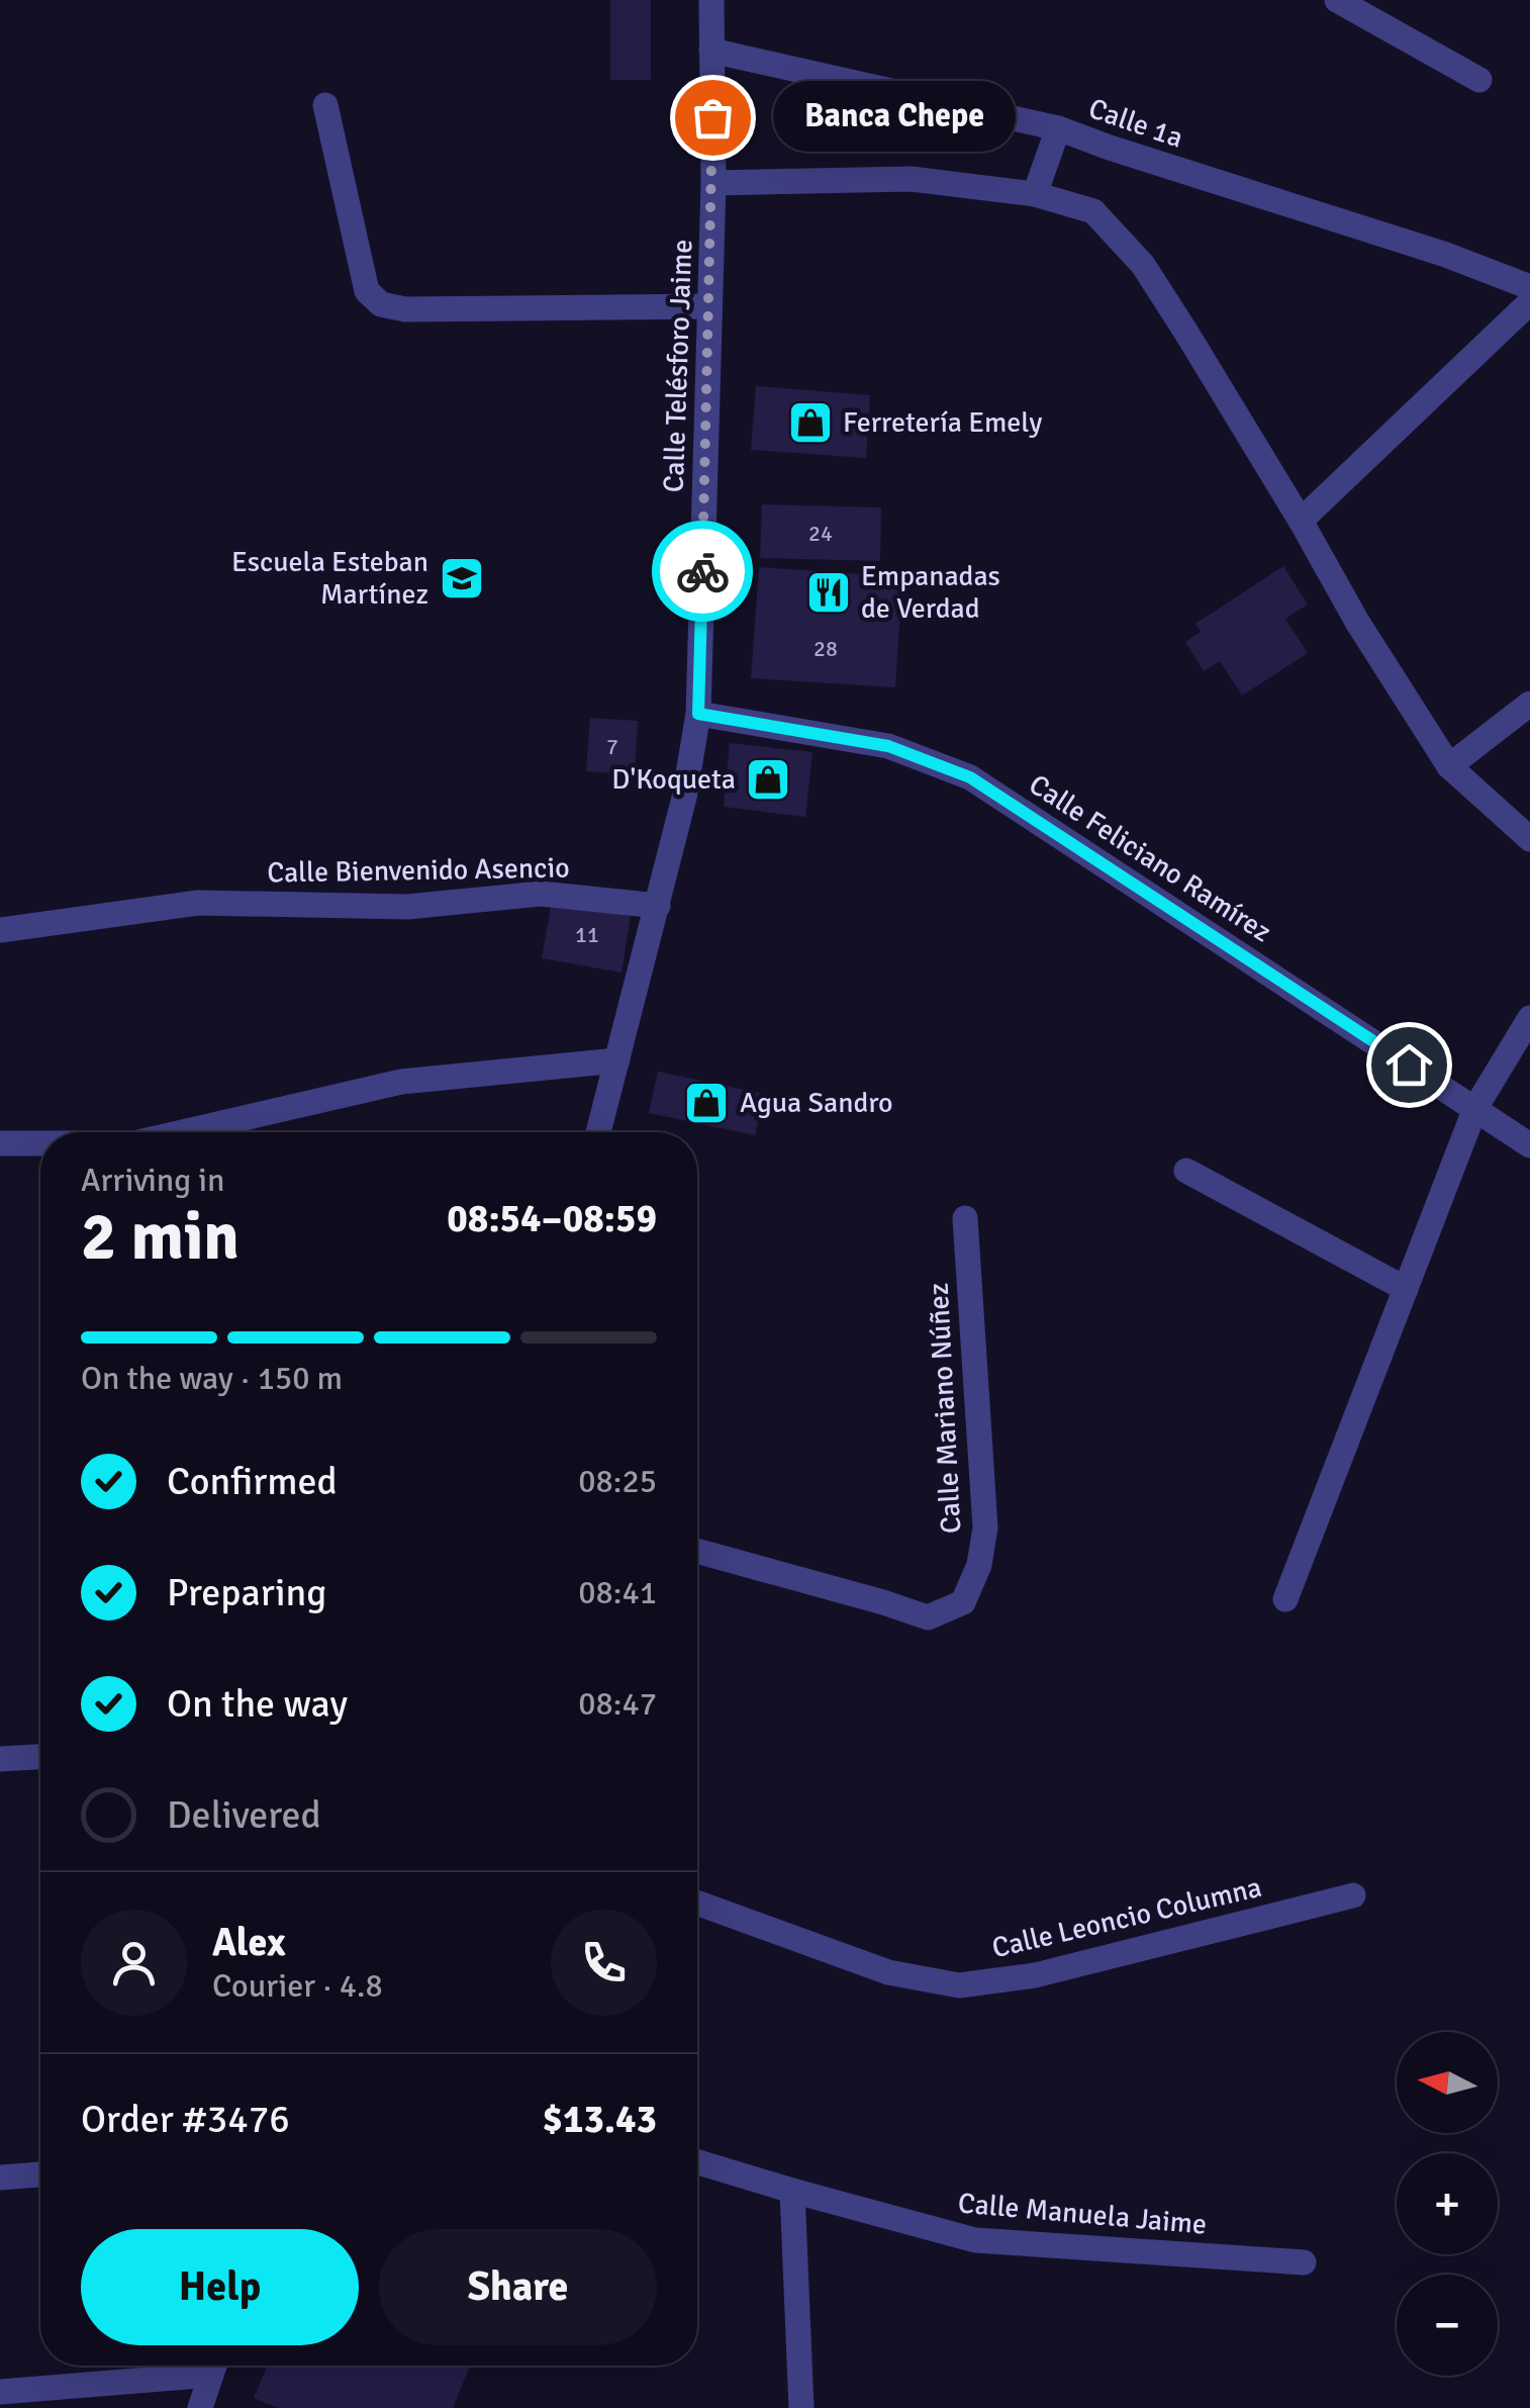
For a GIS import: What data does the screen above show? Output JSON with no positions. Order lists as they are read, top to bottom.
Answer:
{
  "streets": {
    "street": [
      "Calle 1a",
      "Calle Telésforo Jaime",
      "Calle Feliciano Ramírez",
      "Calle Bienvenido Asencio",
      "Calle Mariano Núñez",
      "Calle Leoncio Columna",
      "Calle Manuela Jaime"
    ]
  },
  "crossings": [
    ["Calle 1a", "Calle Telésforo Jaime"],
    ["Calle Telésforo Jaime", "Calle Feliciano Ramírez"],
    ["Calle Telésforo Jaime", "Calle Bienvenido Asencio"]
  ],
  "places": {
    "other": ["Banca Chepe"],
    "shop": ["Ferretería Emely", "D'Koqueta", "Agua Sandro"],
    "school or university": ["Escuela Esteban Martínez"],
    "restaurant": ["Empanadas de Verdad"]
  },
  "house_numbers": [
    "24",
    "28",
    "7",
    "11"
  ],
  "north": "left",
  "page": {
    "bubble": "Banca Chepe",
    "heading": ["2 min", "Arriving in", "08:54–08:59"],
    "panel": [
      "Alex",
      "Courier · 4.8",
      "Order #3476",
      "$13.43"
    ],
    "bar": "On the way · 150 m",
    "list": [
      ["Confirmed", "08:25"],
      ["Preparing", "08:41"],
      ["On the way", "08:47"],
      "Delivered"
    ],
    "map_buttons": ["+", "−"],
    "buttons": ["Help", "Share"]
  }
}
